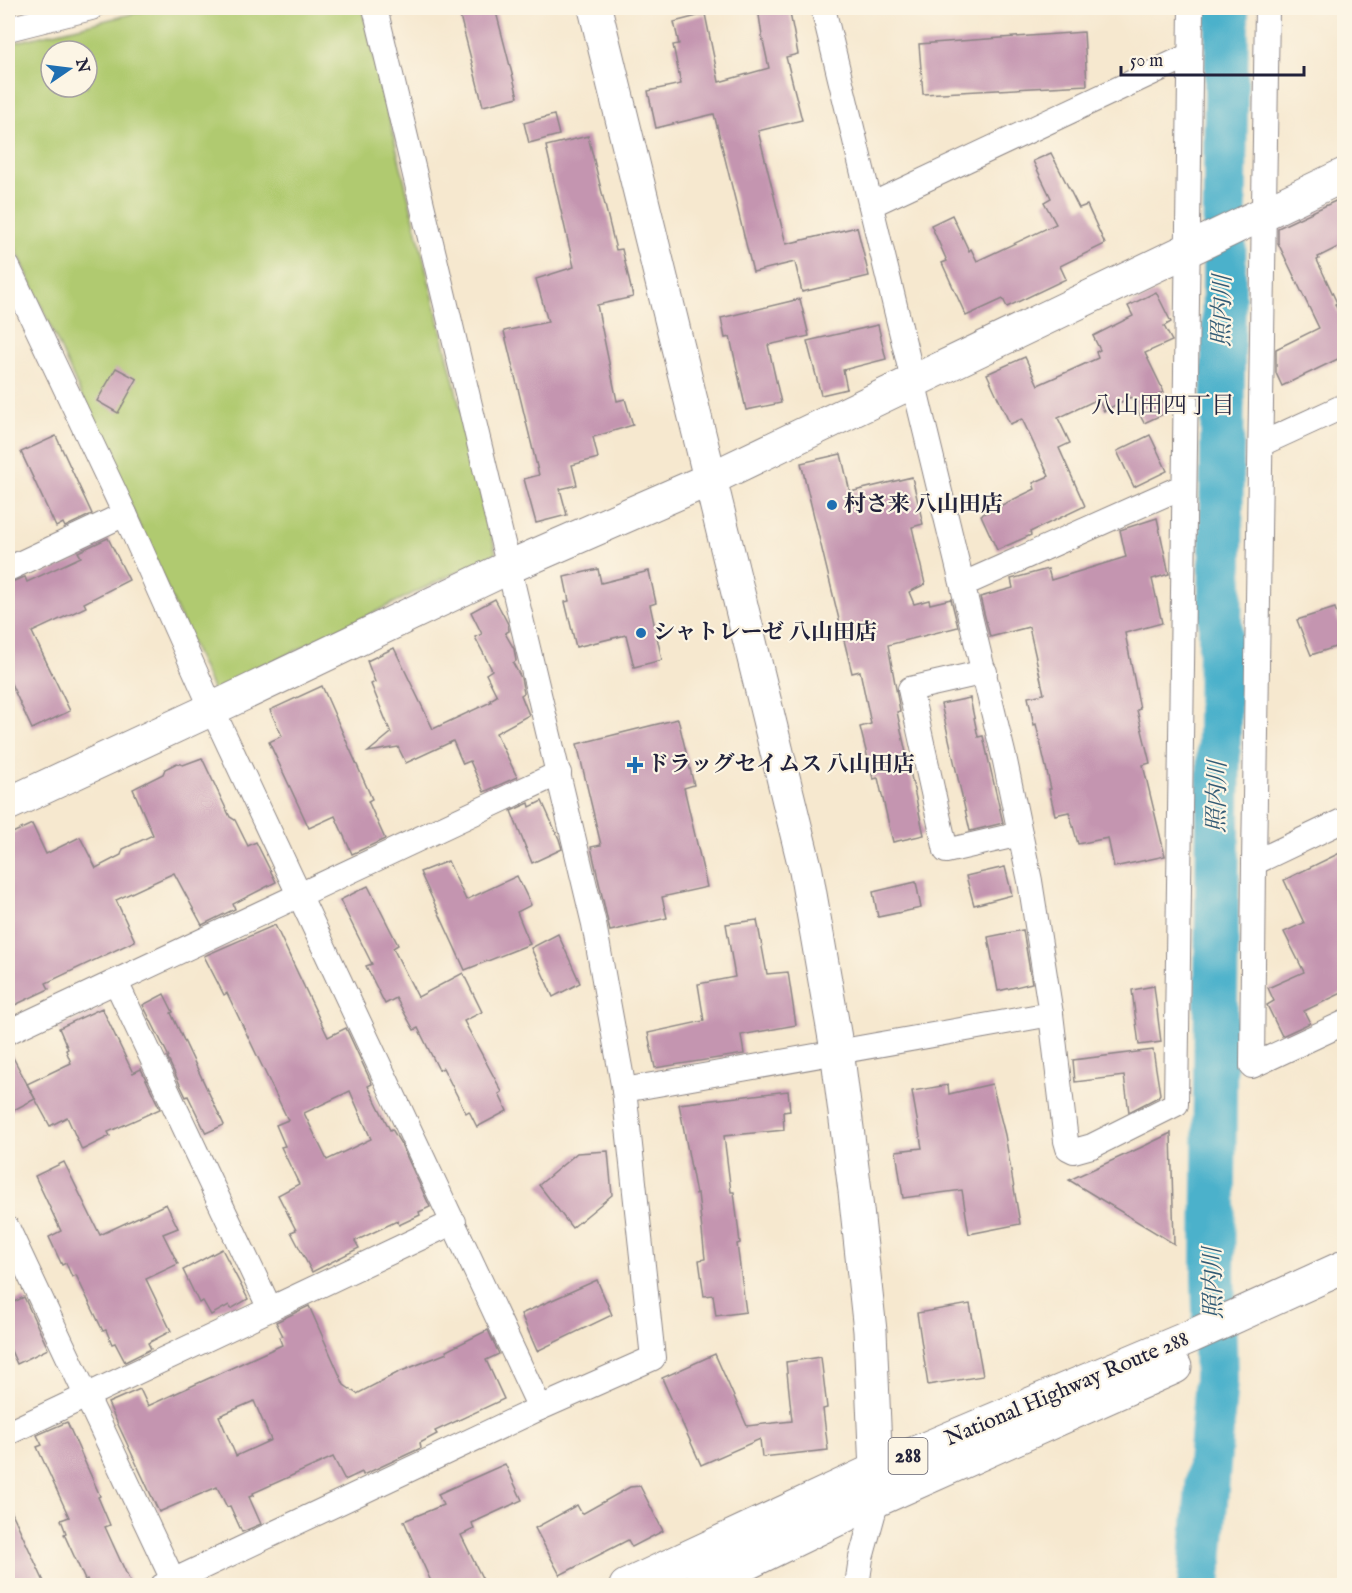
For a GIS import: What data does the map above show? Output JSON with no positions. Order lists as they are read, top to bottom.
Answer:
{
  "streets": {
    "main road": ["National Highway Route 288", "288"]
  },
  "districts": ["八山田四丁目"],
  "water": ["照内川"],
  "places": {
    "other": ["村さ来 八山田店", "シャトレーゼ 八山田店"],
    "health": ["ドラッグセイムス 八山田店"]
  },
  "scale_bar": "50 m",
  "north": "right"
}
